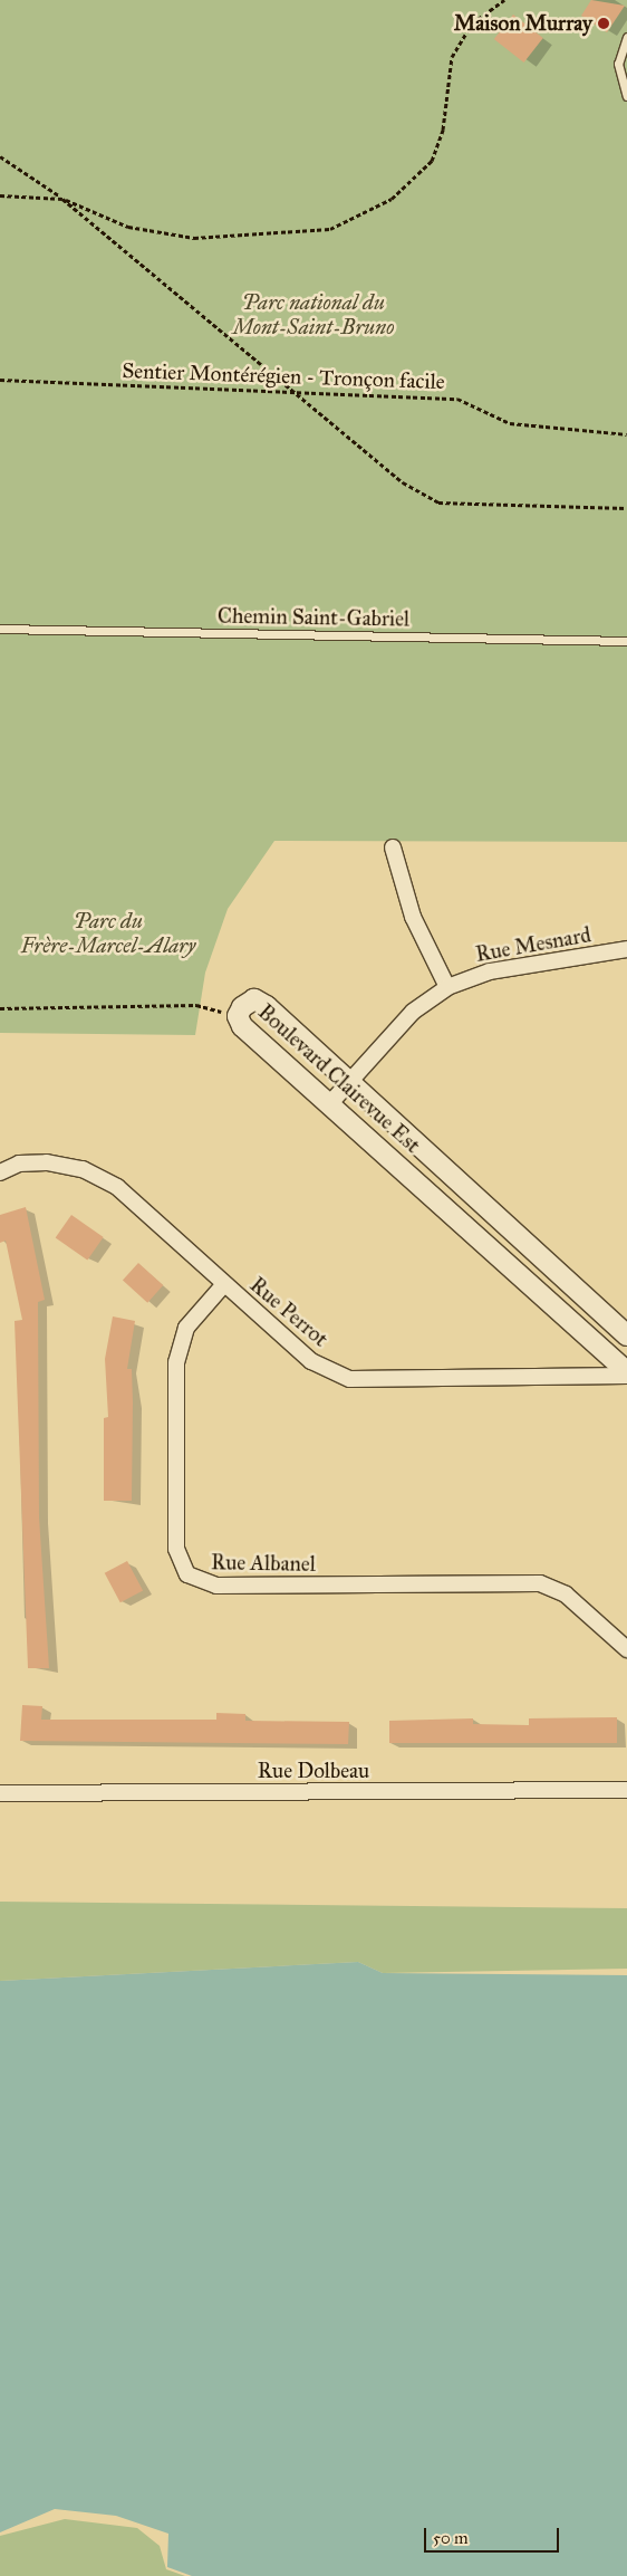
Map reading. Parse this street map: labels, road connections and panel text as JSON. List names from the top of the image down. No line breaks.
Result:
{"streets":{"street":["Rue Mesnard","Boulevard Clairevue Est","Rue Perrot","Rue Albanel","Rue Dolbeau"],"lane":["Chemin Saint-Gabriel"],"path":["Sentier Montérégien - Tronçon facile"]},"crossings":[["Rue Mesnard","Boulevard Clairevue Est"],["Boulevard Clairevue Est","Rue Perrot"],["Rue Perrot","Rue Albanel"]],"parks":["Parc national du Mont-Saint-Bruno","Parc du Frère-Marcel-Alary"],"places":["Maison Murray"],"scale_bar":"50 m"}
